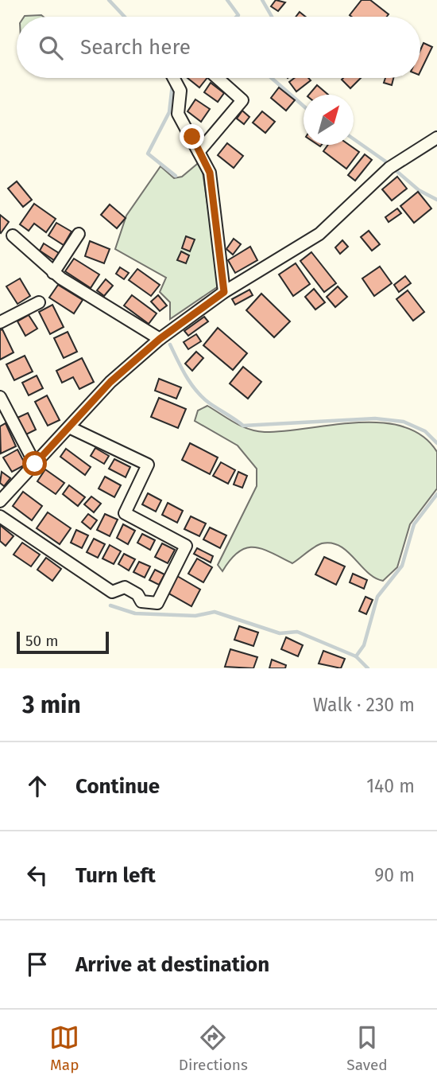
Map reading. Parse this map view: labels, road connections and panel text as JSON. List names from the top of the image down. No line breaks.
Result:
{"scale_bar":"50 m","north":"top right","page":{"search":"Search here","scale":"50 m","heading":["3 min","Walk · 230 m"],"list":[["Continue","140 m"],["Turn left","90 m"],"Arrive at destination"],"nav":["Map","Directions","Saved"]}}
